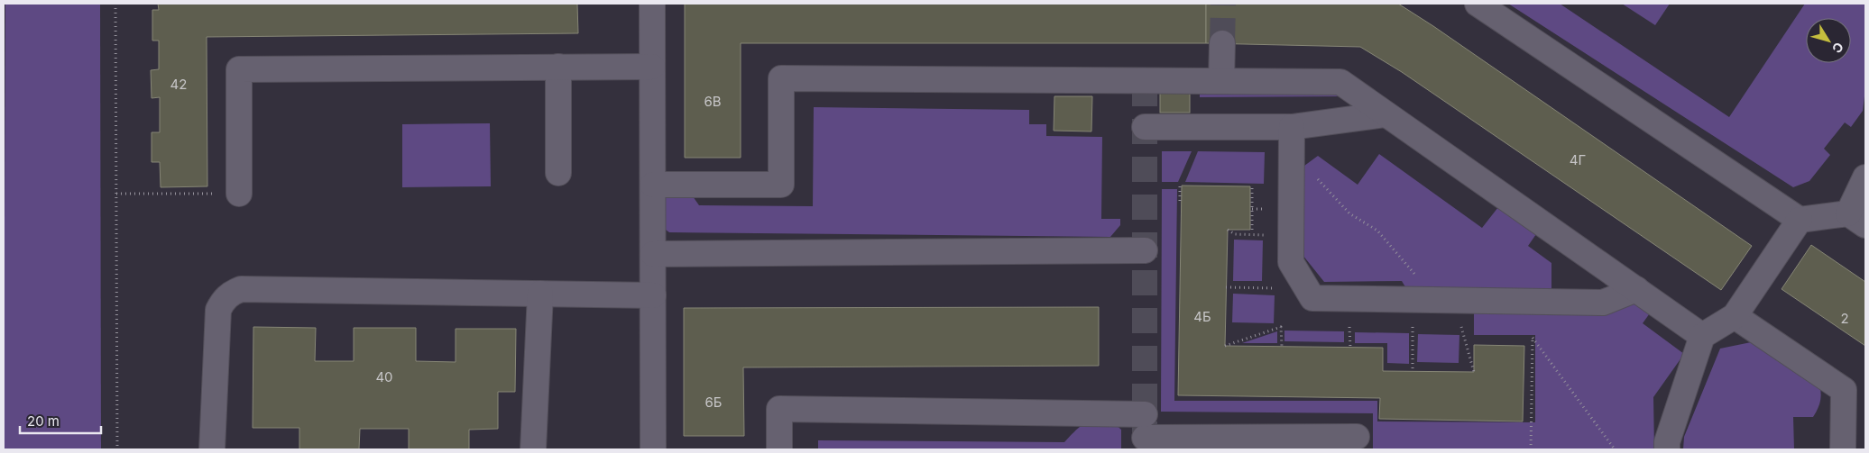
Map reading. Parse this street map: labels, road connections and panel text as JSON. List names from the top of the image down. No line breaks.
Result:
{"house_numbers":["42","6В","4Г","4Б","2","40","6Б"],"scale_bar":"20 m","north":"bottom right"}
